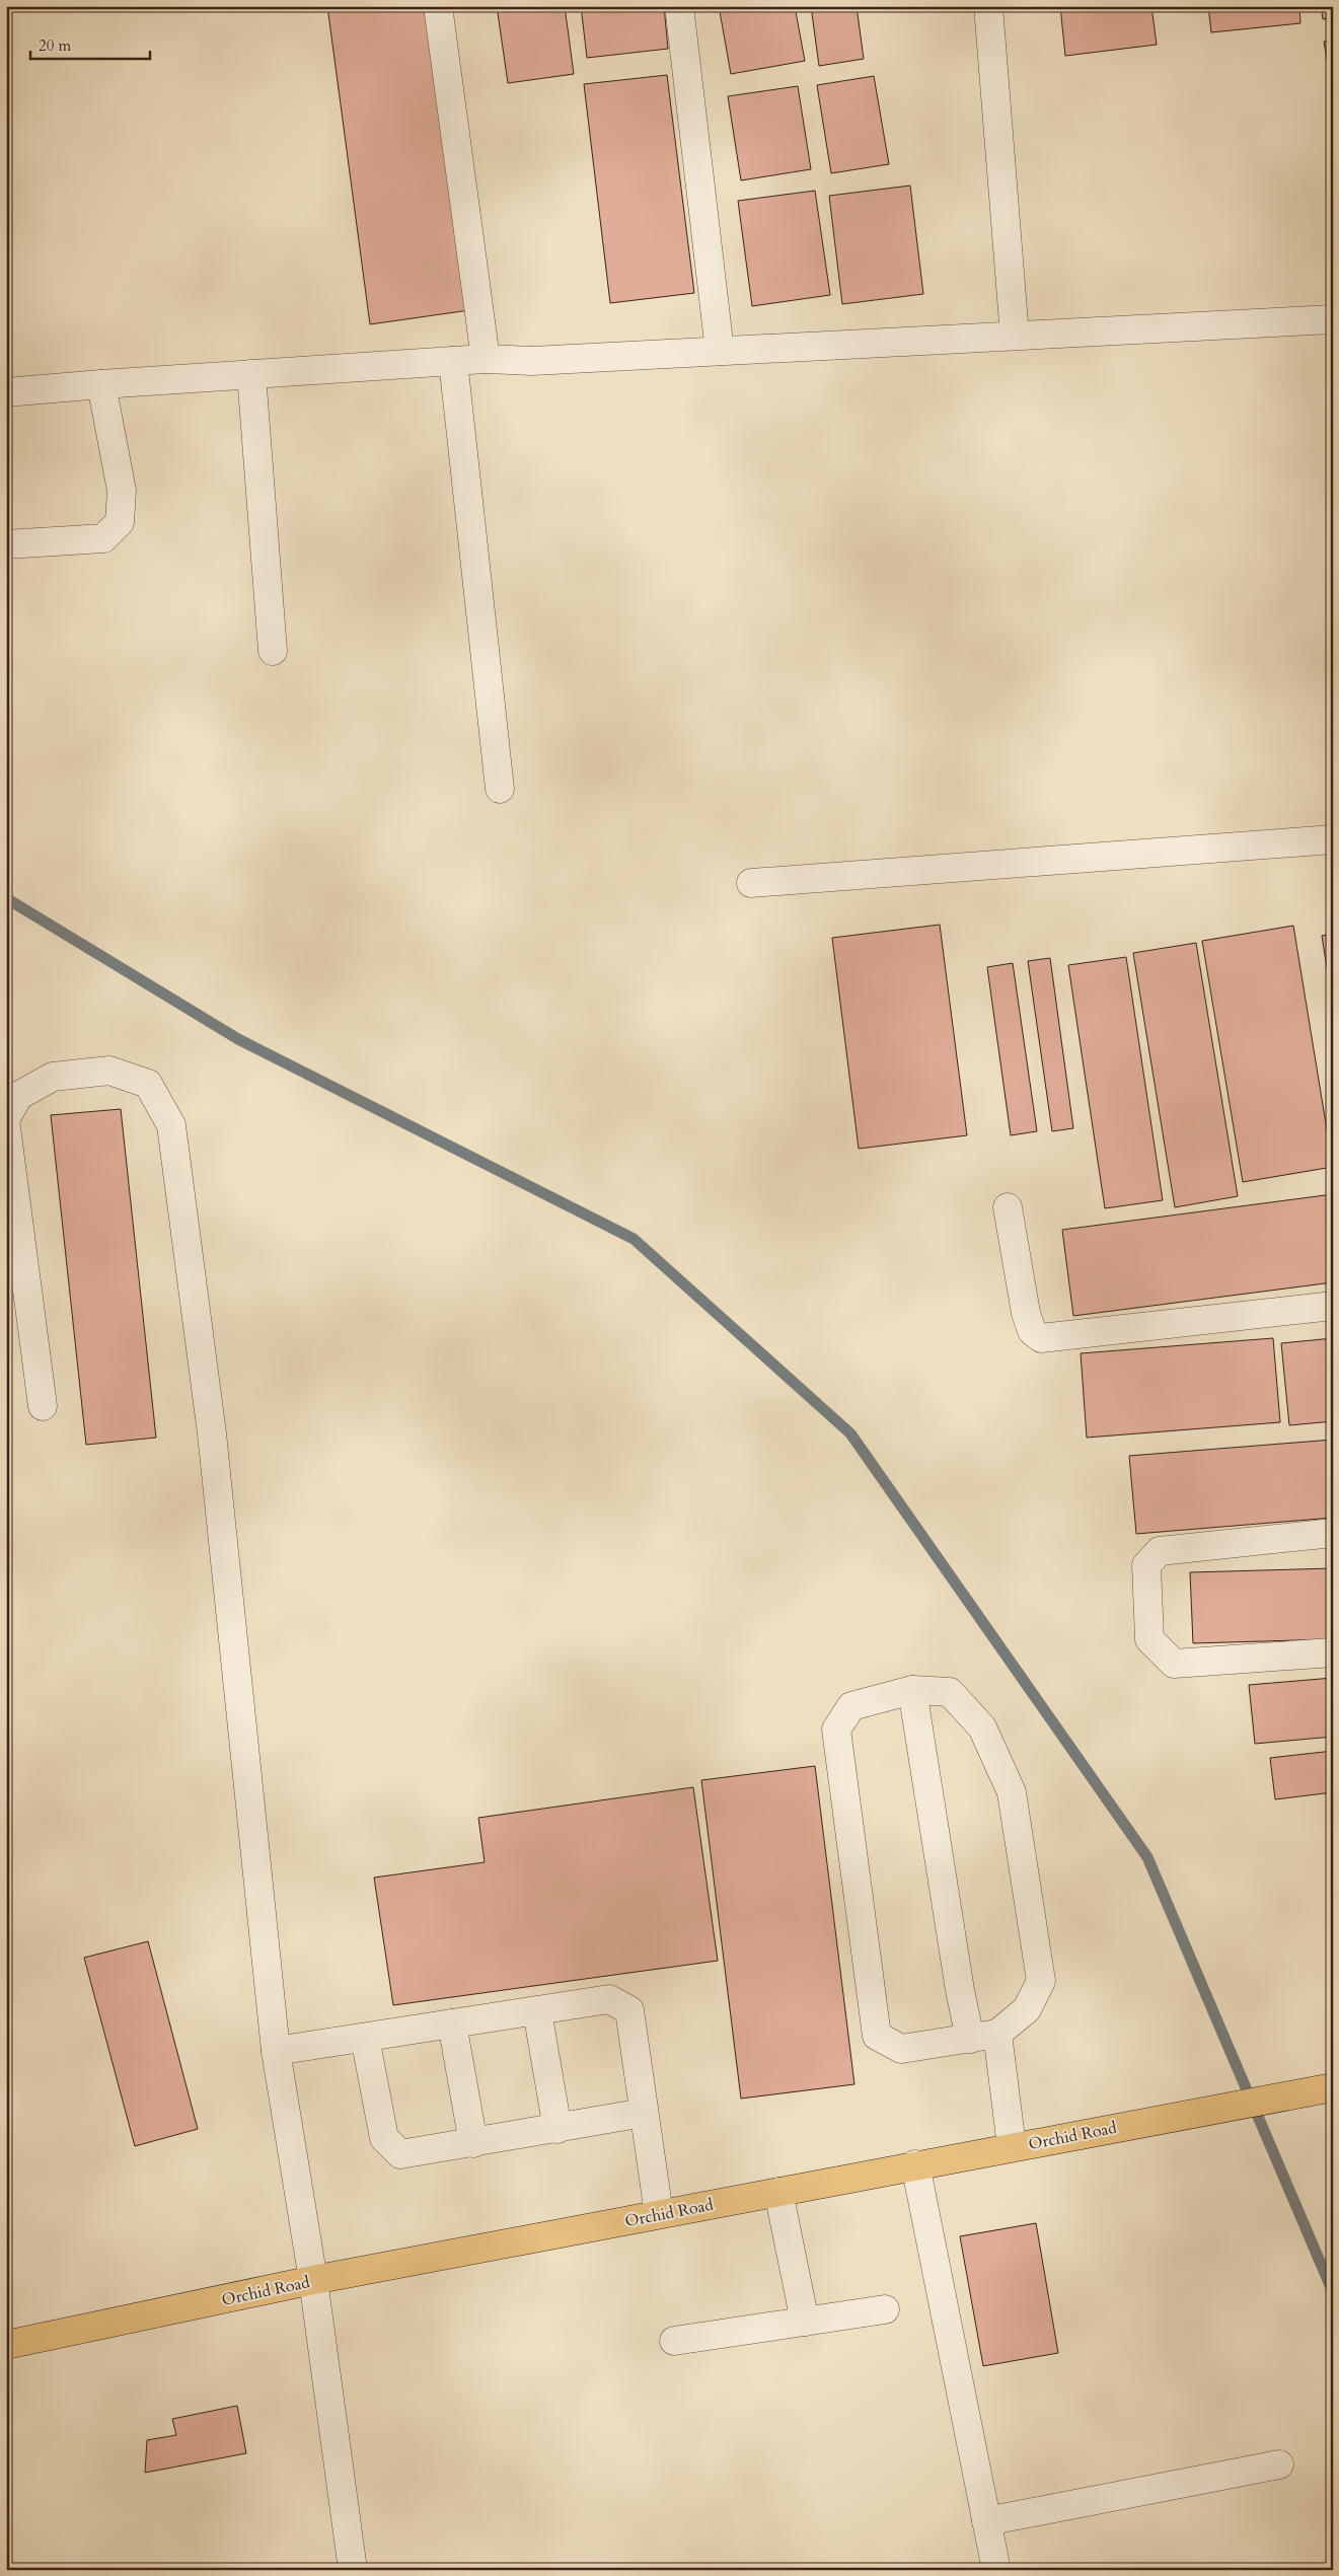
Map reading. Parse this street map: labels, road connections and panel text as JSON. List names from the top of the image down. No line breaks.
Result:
{"streets":{"main road":["Orchid Road"]},"scale_bar":"20 m"}
